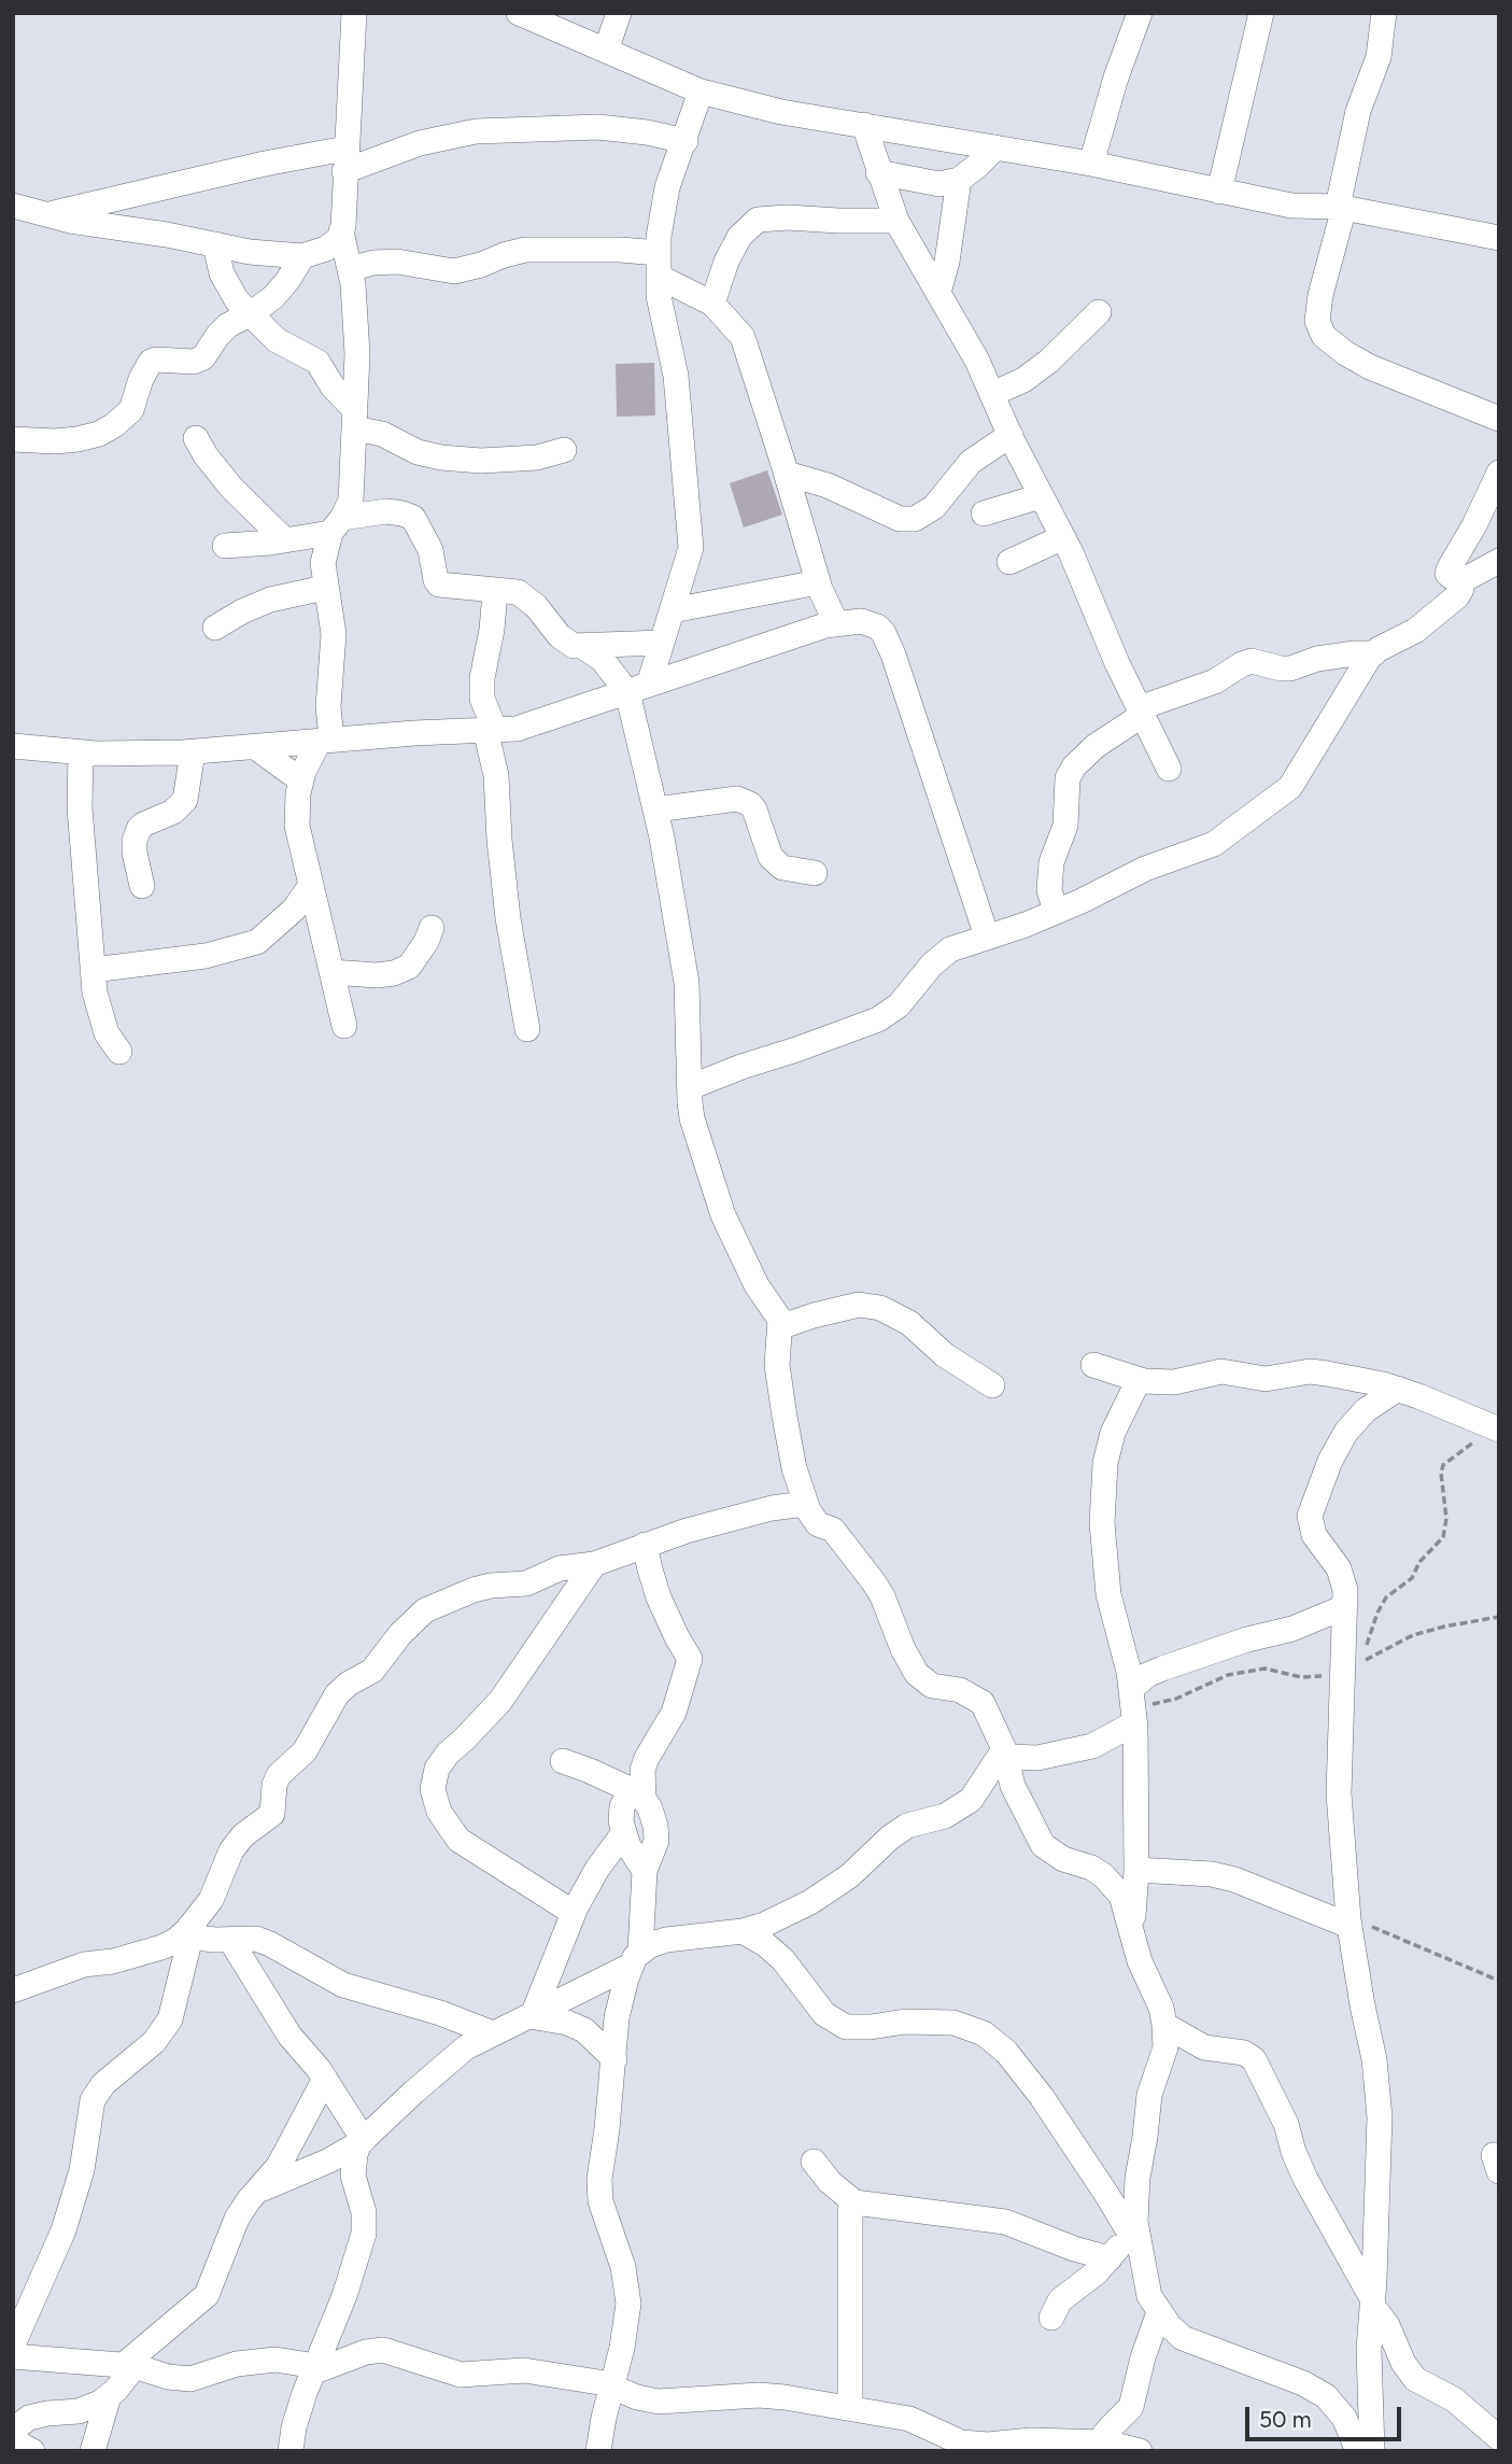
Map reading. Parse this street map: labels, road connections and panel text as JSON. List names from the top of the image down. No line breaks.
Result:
{"scale_bar":"50 m"}
